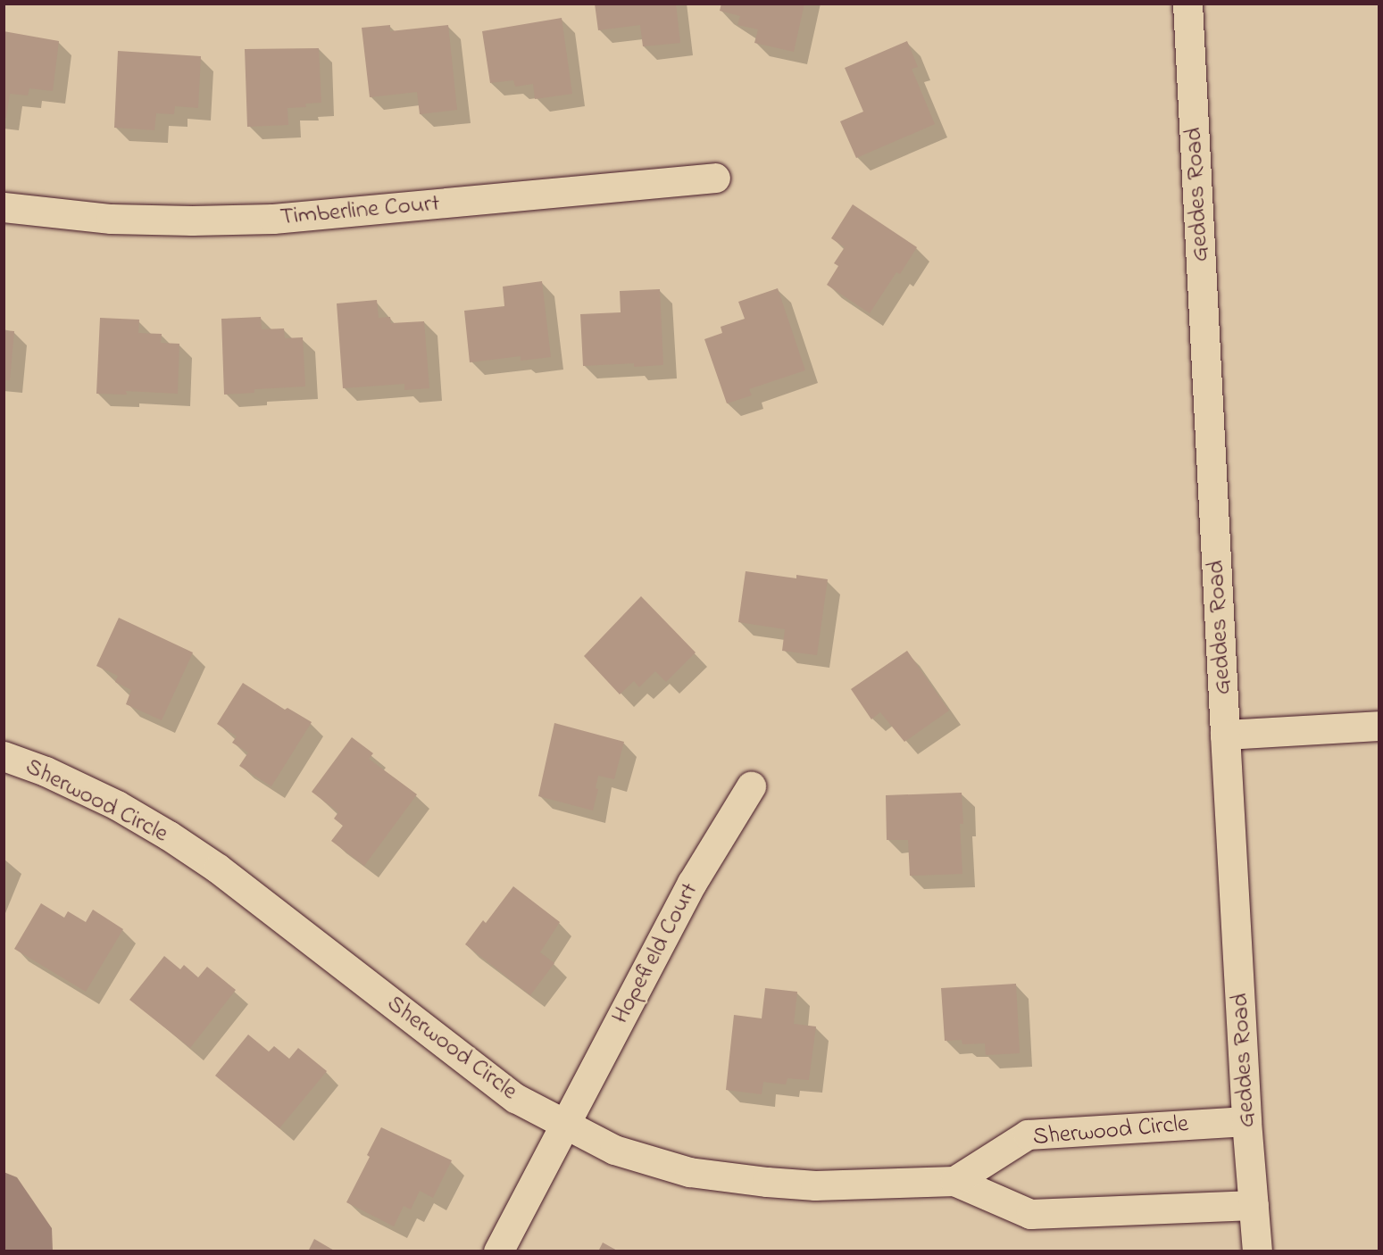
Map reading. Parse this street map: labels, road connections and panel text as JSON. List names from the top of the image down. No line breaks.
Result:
{"streets":{"street":["Geddes Road","Timberline Court","Sherwood Circle","Hopefield Court"]},"crossings":[["Geddes Road","Sherwood Circle"],["Sherwood Circle","Hopefield Court"]]}
